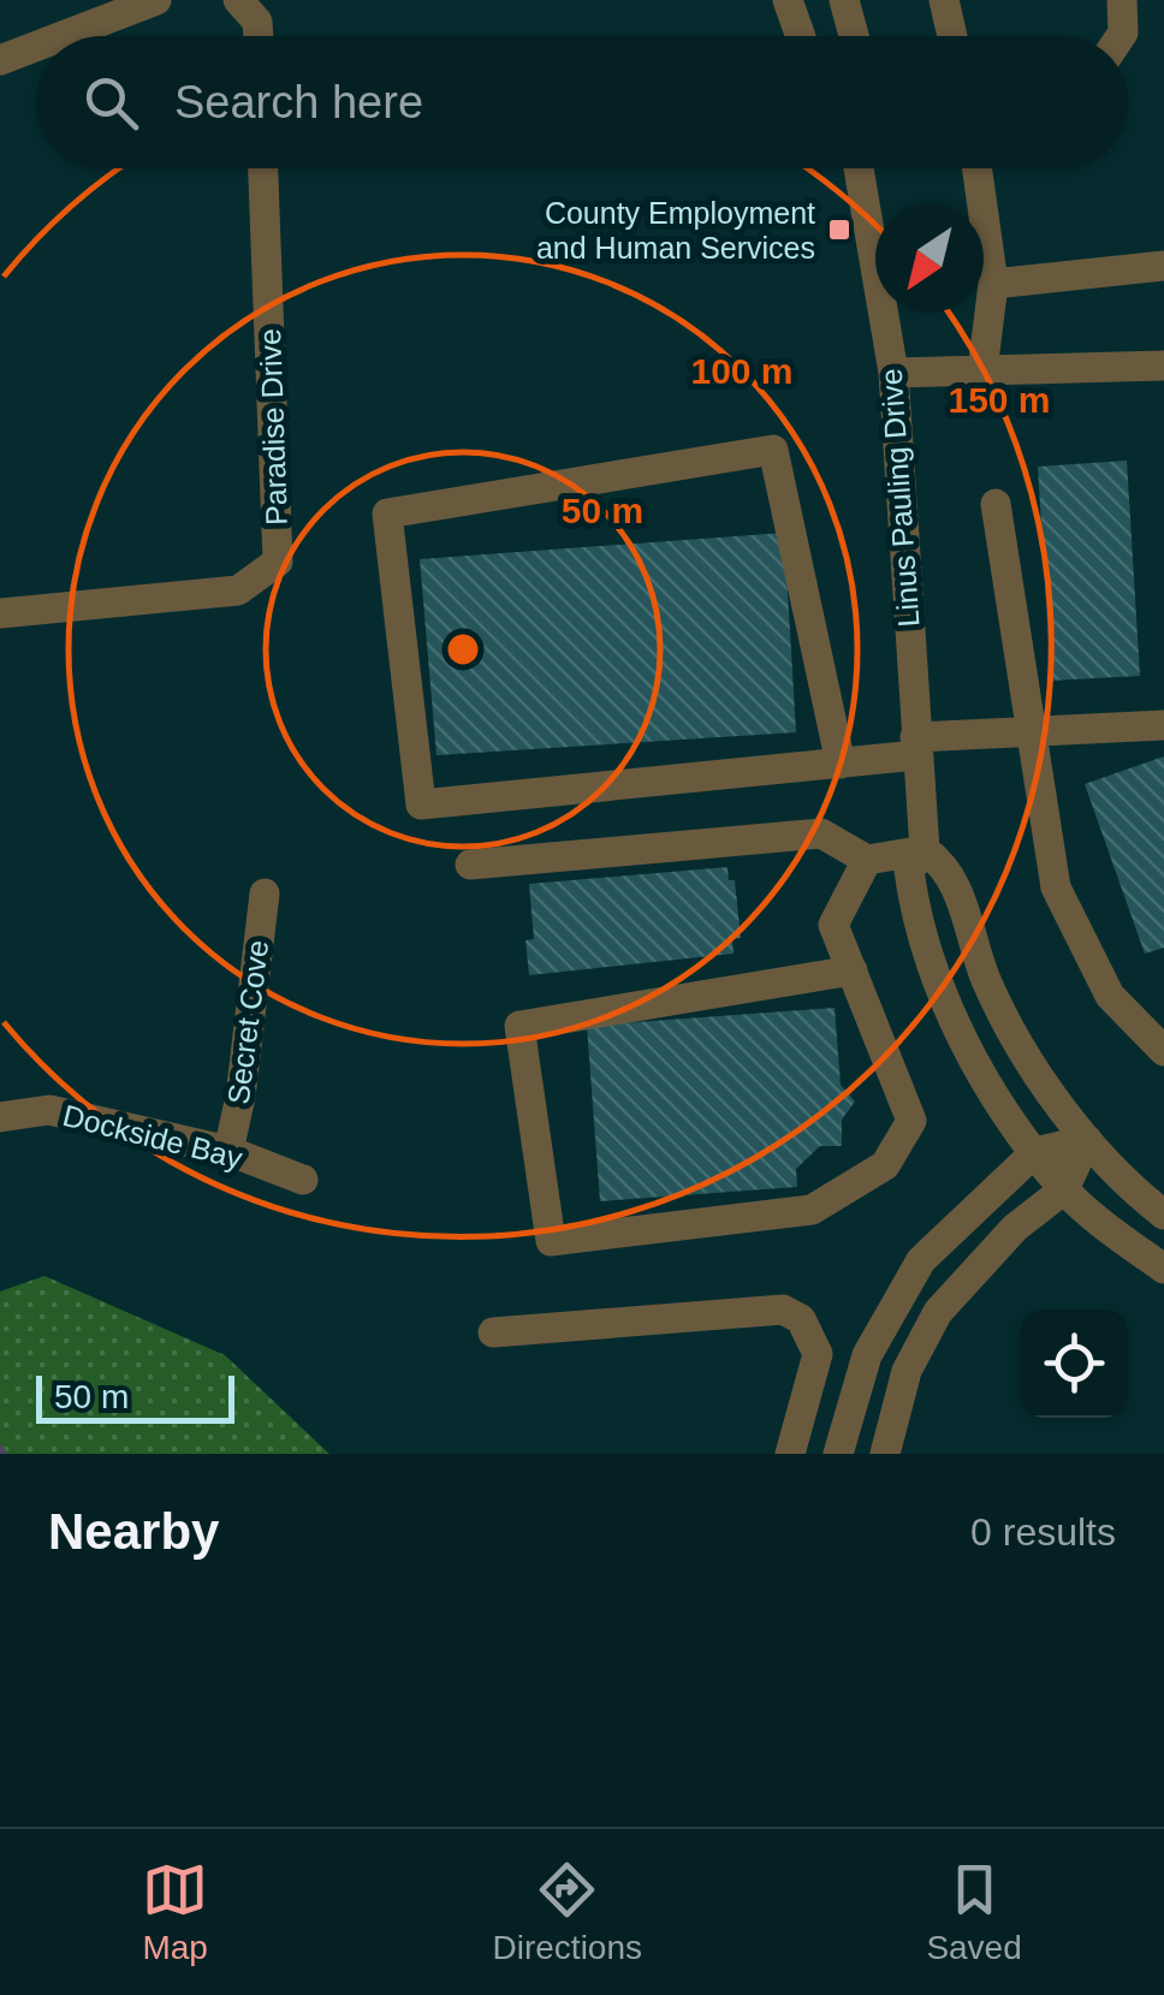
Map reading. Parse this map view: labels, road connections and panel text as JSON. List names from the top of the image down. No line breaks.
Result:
{"streets":{"street":["Paradise Drive","Linus Pauling Drive","Secret Cove","Dockside Bay"]},"crossings":[["Secret Cove","Dockside Bay"]],"places":{"transit":["County Employment and Human Services"]},"scale_bar":"50 m","north":"bottom left","page":{"search":"Search here","scale":"50 m","heading":["Nearby","0 results"],"nav":["Map","Directions","Saved"]},"rings":["100 m","150 m","50 m"]}
